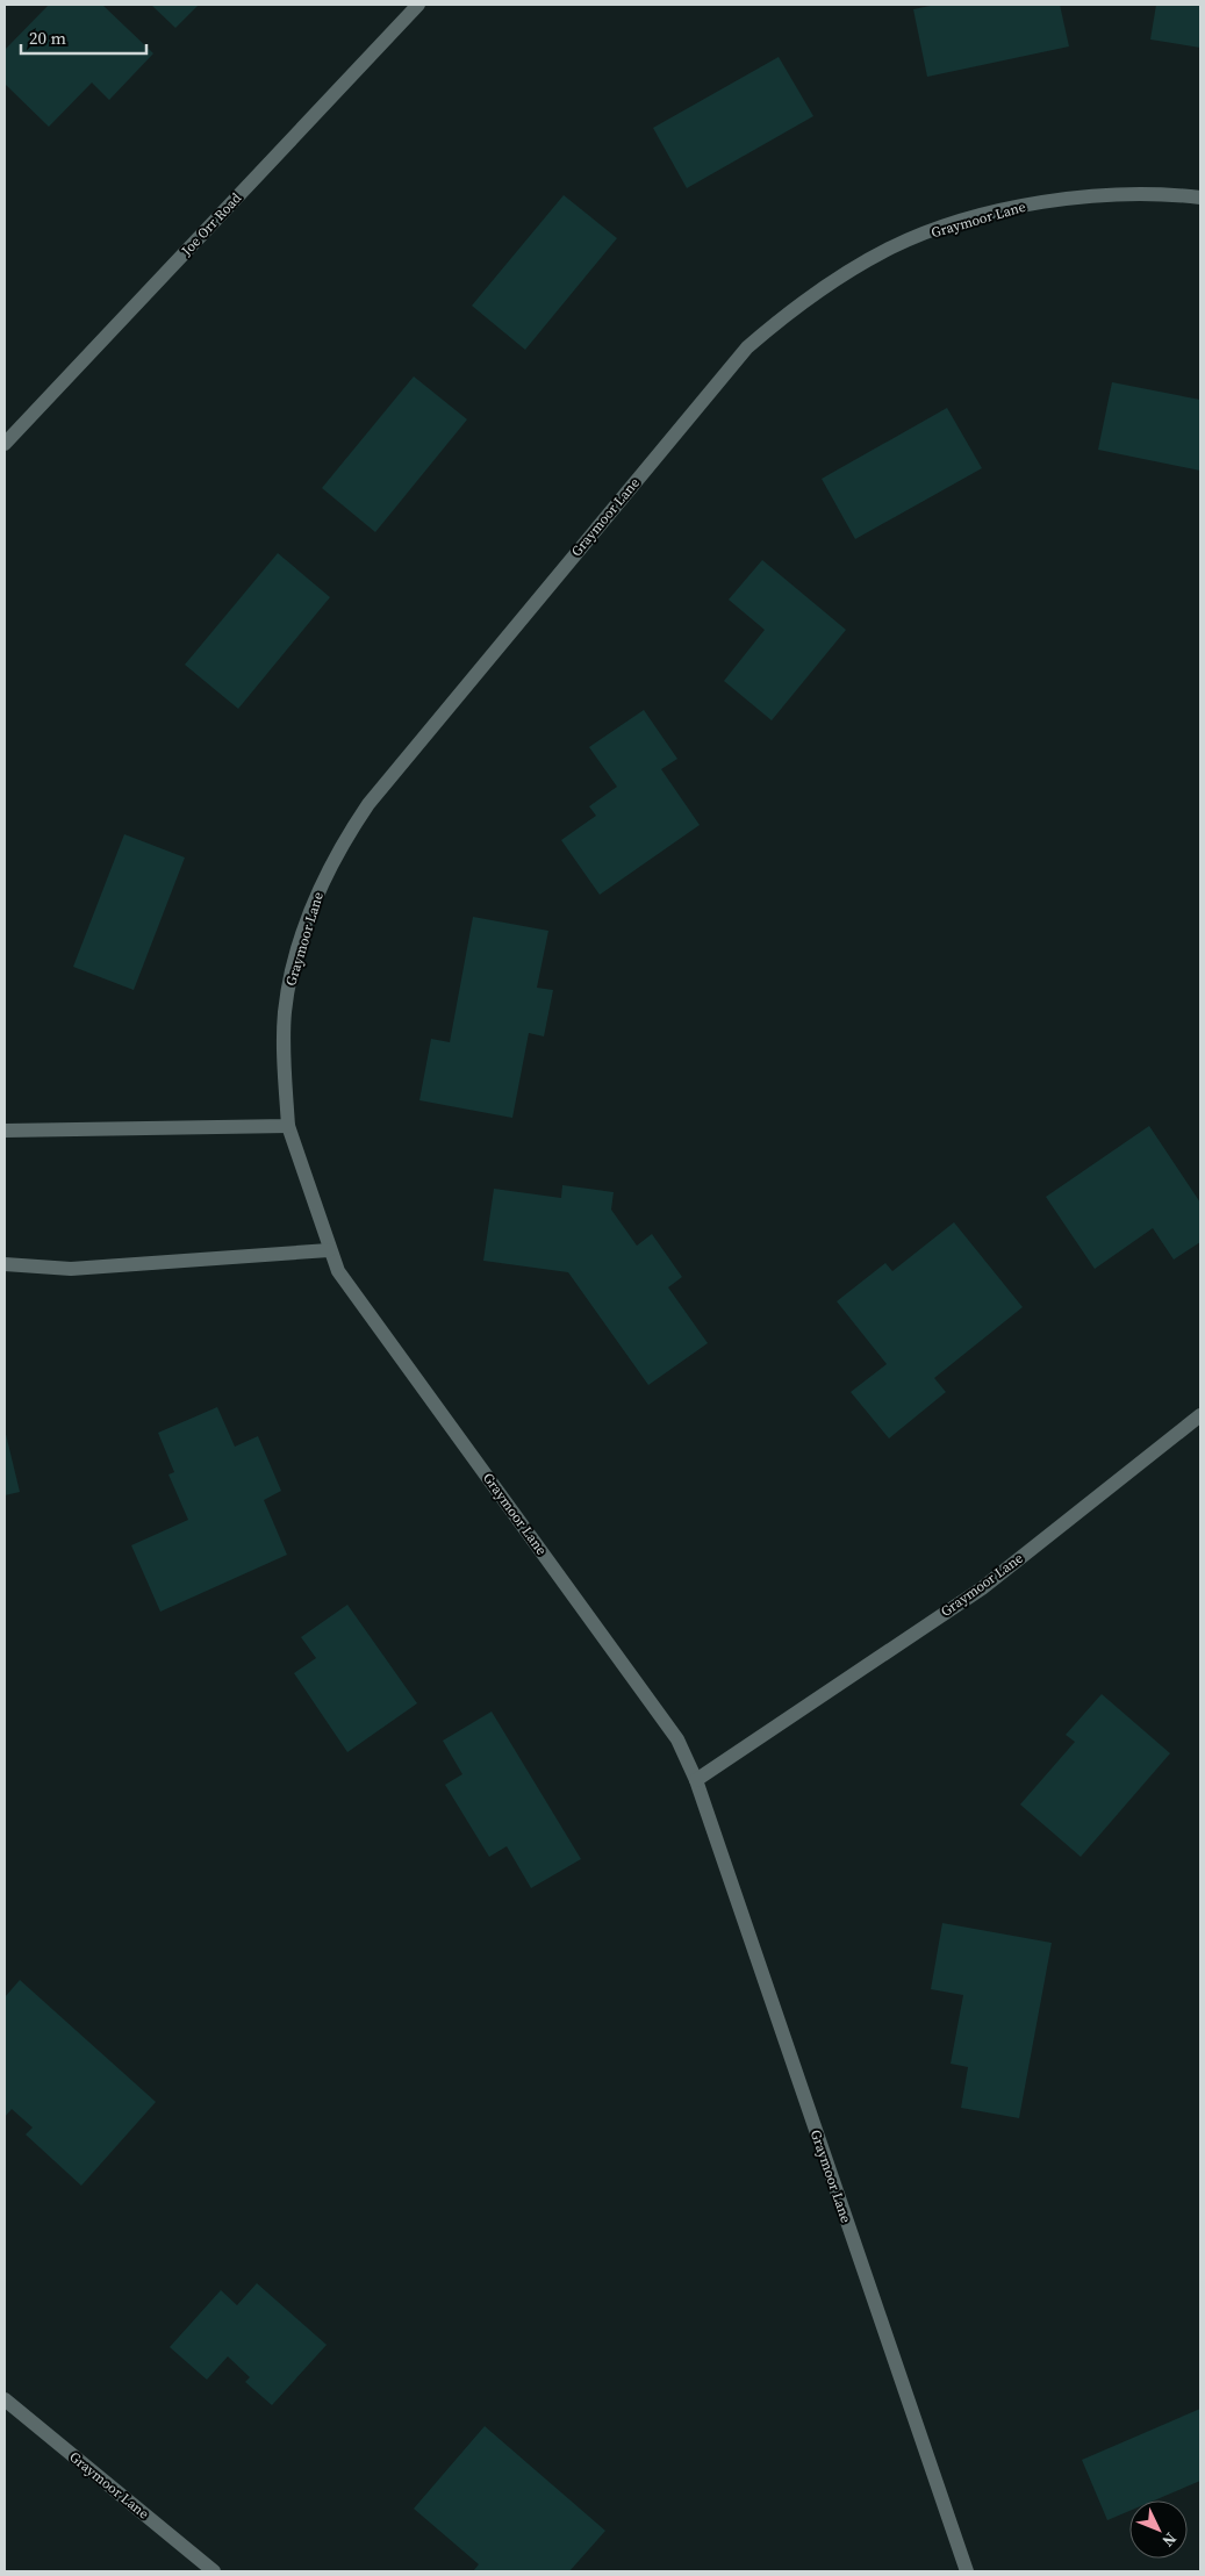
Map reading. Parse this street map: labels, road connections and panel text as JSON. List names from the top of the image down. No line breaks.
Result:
{"streets":{"street":["Graymoor Lane","Joe Orr Road"]},"scale_bar":"20 m","north":"bottom right"}
